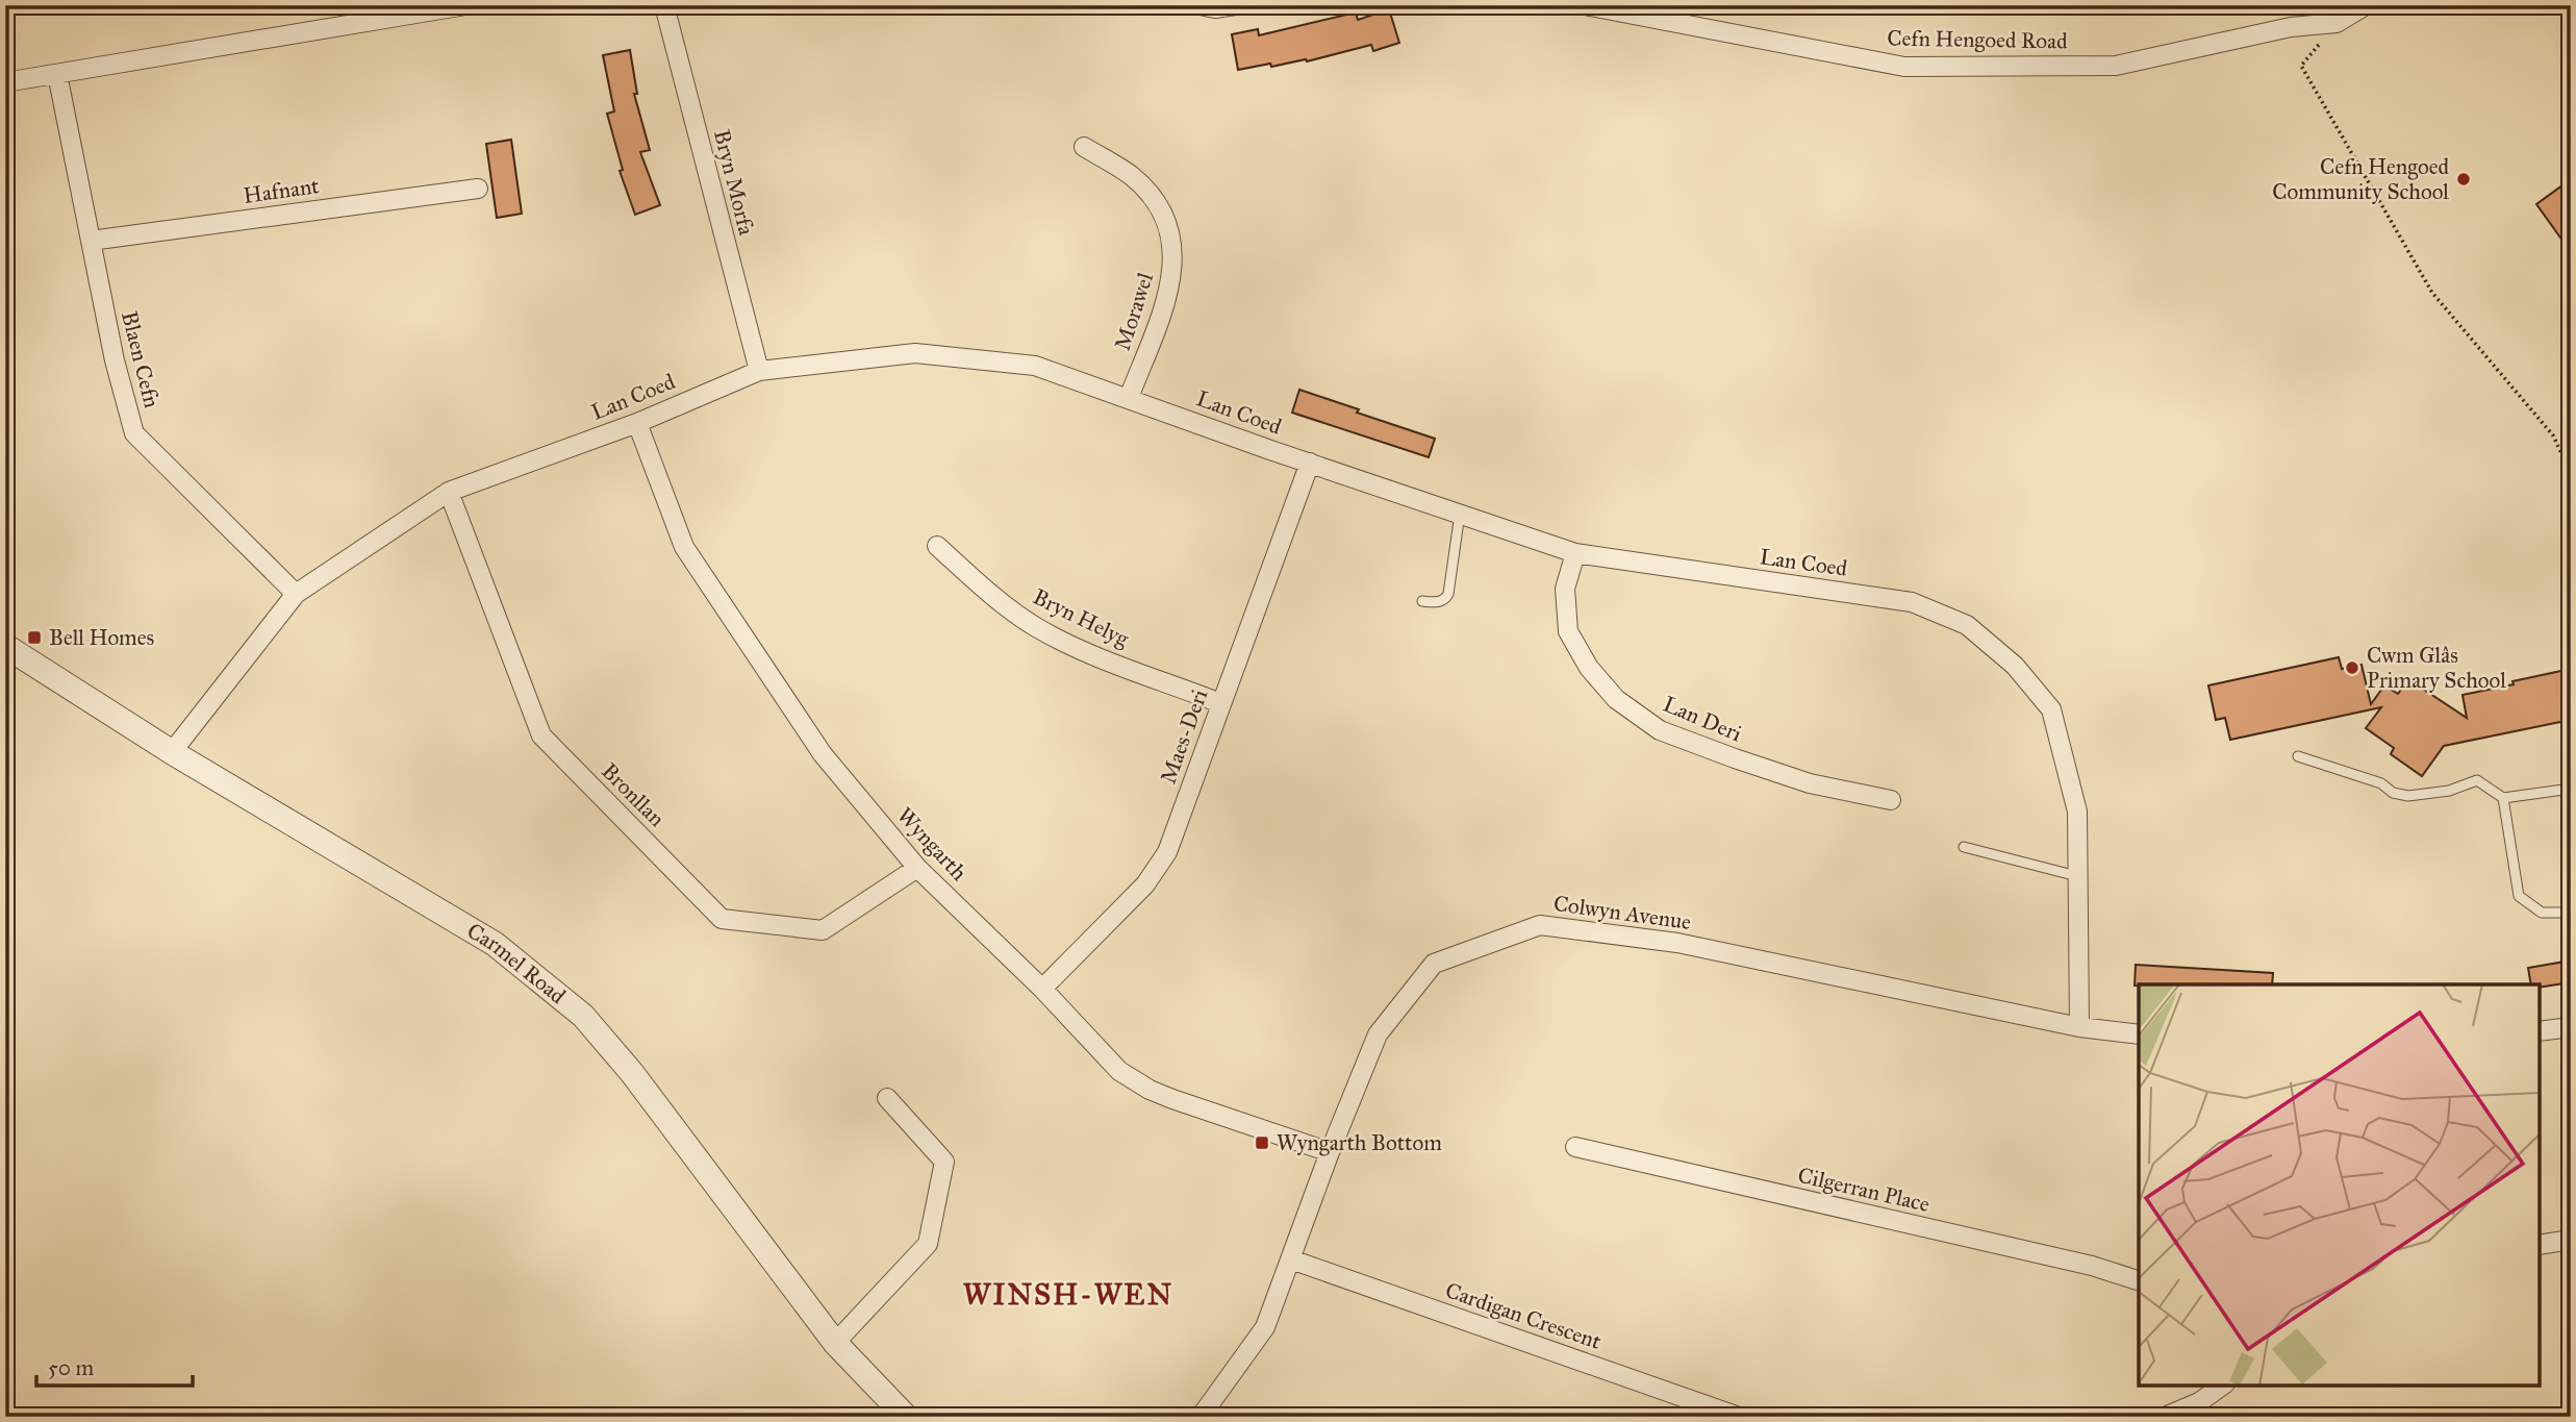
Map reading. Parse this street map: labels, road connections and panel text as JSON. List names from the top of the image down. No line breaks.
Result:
{"streets":{"street":["Cefn Hengoed Road","Bryn Morfa","Hafnant","Morawel","Blaen Cefn","Lan Coed","Bryn Helyg","Lan Deri","Maes-Deri","Bronllan","Wyngarth","Colwyn Avenue","Carmel Road","Cilgerran Place","Cardigan Crescent"]},"crossings":[["Bryn Morfa","Lan Coed"],["Hafnant","Blaen Cefn"],["Morawel","Lan Coed"],["Blaen Cefn","Lan Coed"],["Lan Coed","Lan Deri"],["Lan Coed","Maes-Deri"],["Lan Coed","Bronllan"],["Lan Coed","Wyngarth"],["Lan Coed","Colwyn Avenue"],["Lan Coed","Carmel Road"],["Bryn Helyg","Maes-Deri"],["Maes-Deri","Wyngarth"],["Bronllan","Wyngarth"],["Wyngarth","Colwyn Avenue"],["Colwyn Avenue","Cardigan Crescent"]],"districts":["WINSH-WEN"],"places":{"other":["Cefn Hengoed Community School","Cwm Glâs Primary School"],"transit":["Bell Homes","Wyngarth Bottom"]},"scale_bar":"50 m"}
